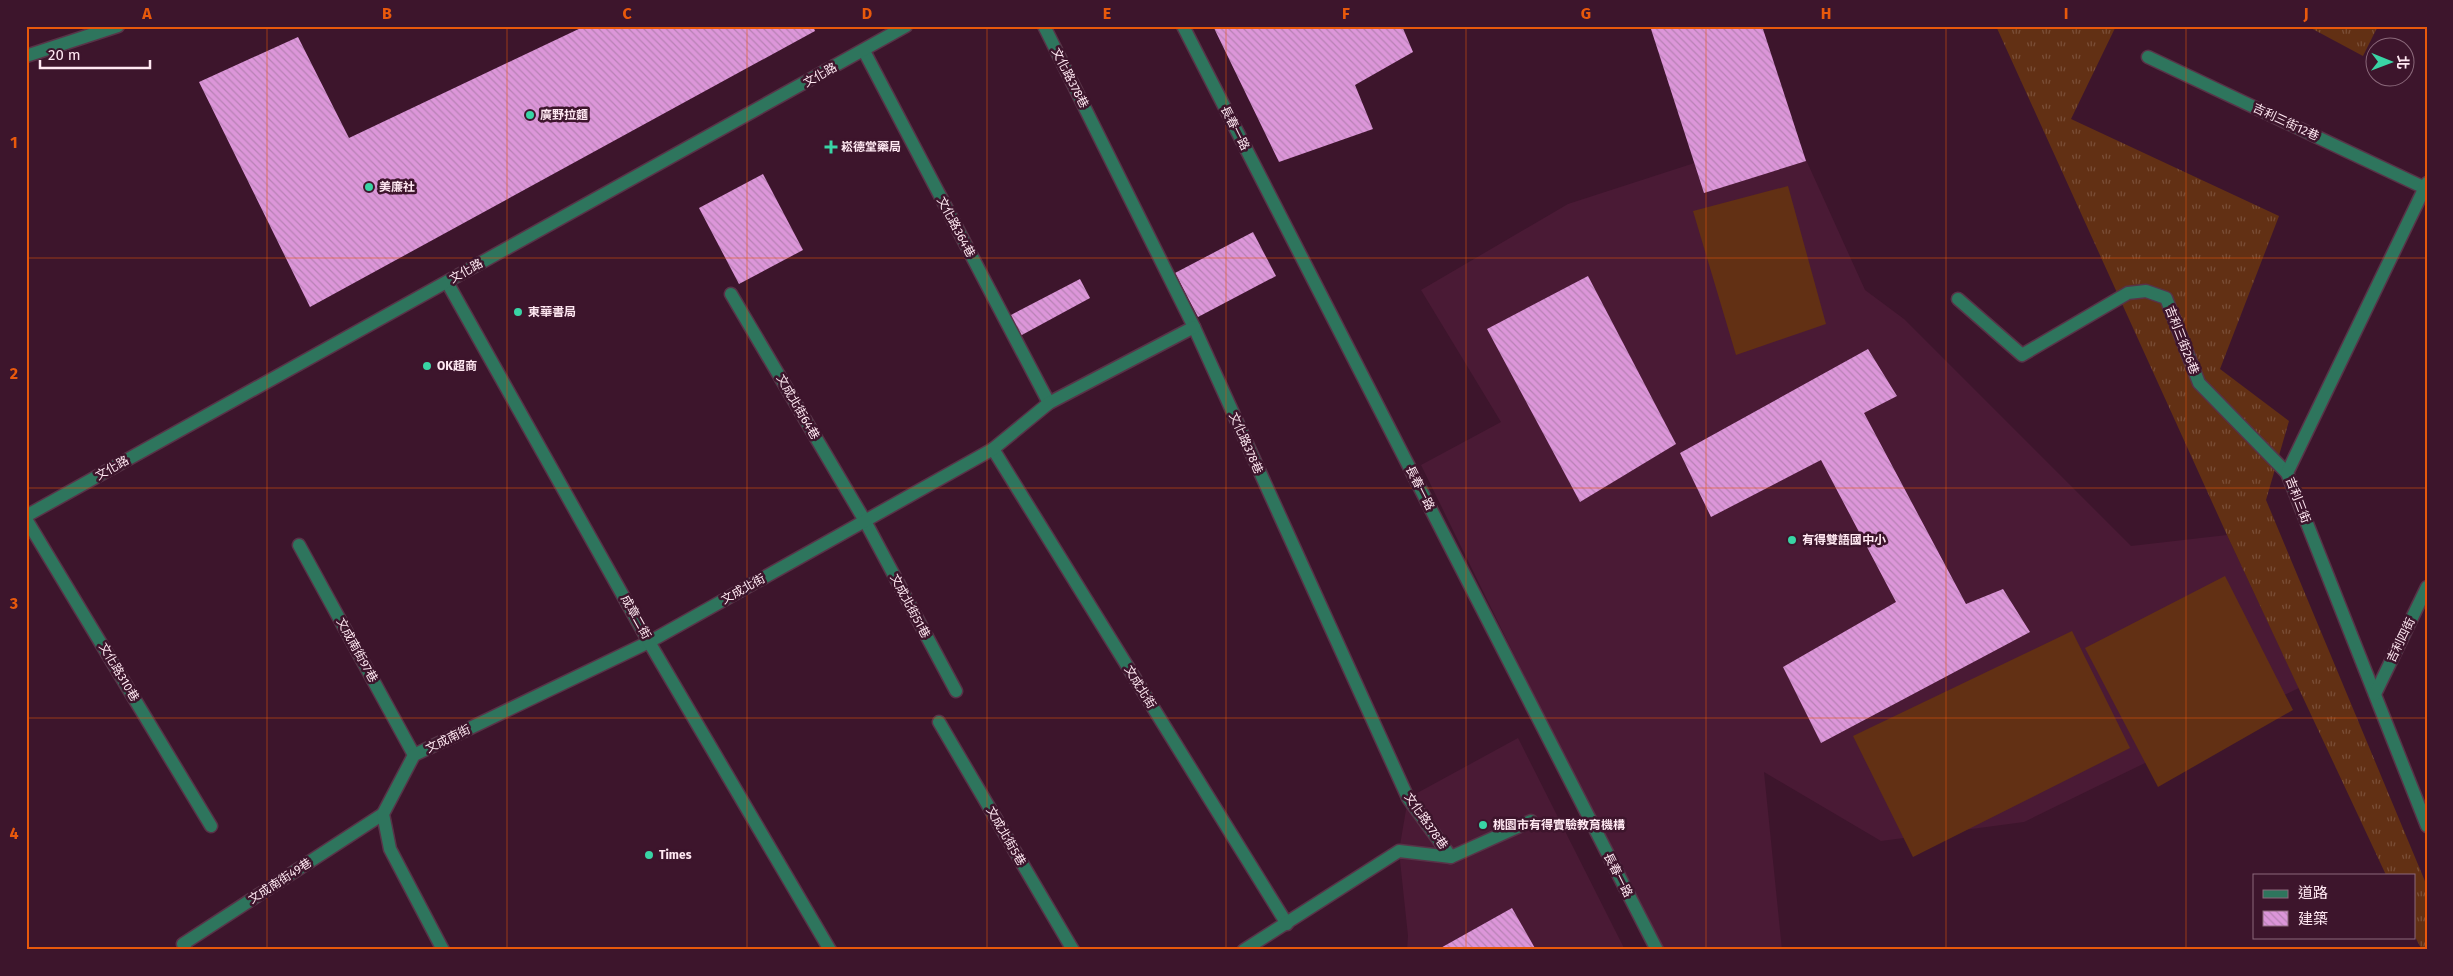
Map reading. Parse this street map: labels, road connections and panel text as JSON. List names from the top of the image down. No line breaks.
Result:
{"streets":{"street":["文化路","文化路378巷","吉利三街12巷","長春一路","文化路364巷","吉利三街26巷","文成北街64巷","吉利三街","文成北街","文成北街51巷","成章二街","吉利四街","文成南街97巷","文化路310巷","文成南街","文成北街5巷","文成南街49巷"]},"crossings":[["文化路","文化路364巷"],["文化路","成章二街"],["文化路","文化路310巷"],["文化路378巷","文成北街"],["吉利三街12巷","吉利三街"],["文化路364巷","文成北街"],["吉利三街26巷","吉利三街"],["文成北街64巷","文成北街"],["文成北街64巷","文成北街51巷"],["吉利三街","吉利四街"],["文成北街","文成北街51巷"],["文成北街","成章二街"],["文成北街","文成南街"],["成章二街","文成南街"],["文成南街97巷","文成南街"],["文成南街","文成南街49巷"]],"places":{"other":["廣野拉麵","美廉社","東華書局","OK超商","有得雙語國中小","桃園市有得實驗教育機構","Times"],"health":["崧德堂藥局"]},"legend":["道路","建築"],"scale_bar":"20 m","north":"right","grid":{"columns":["A","B","C","D","E","F","G","H","I","J"],"rows":["1","2","3","4"]}}
